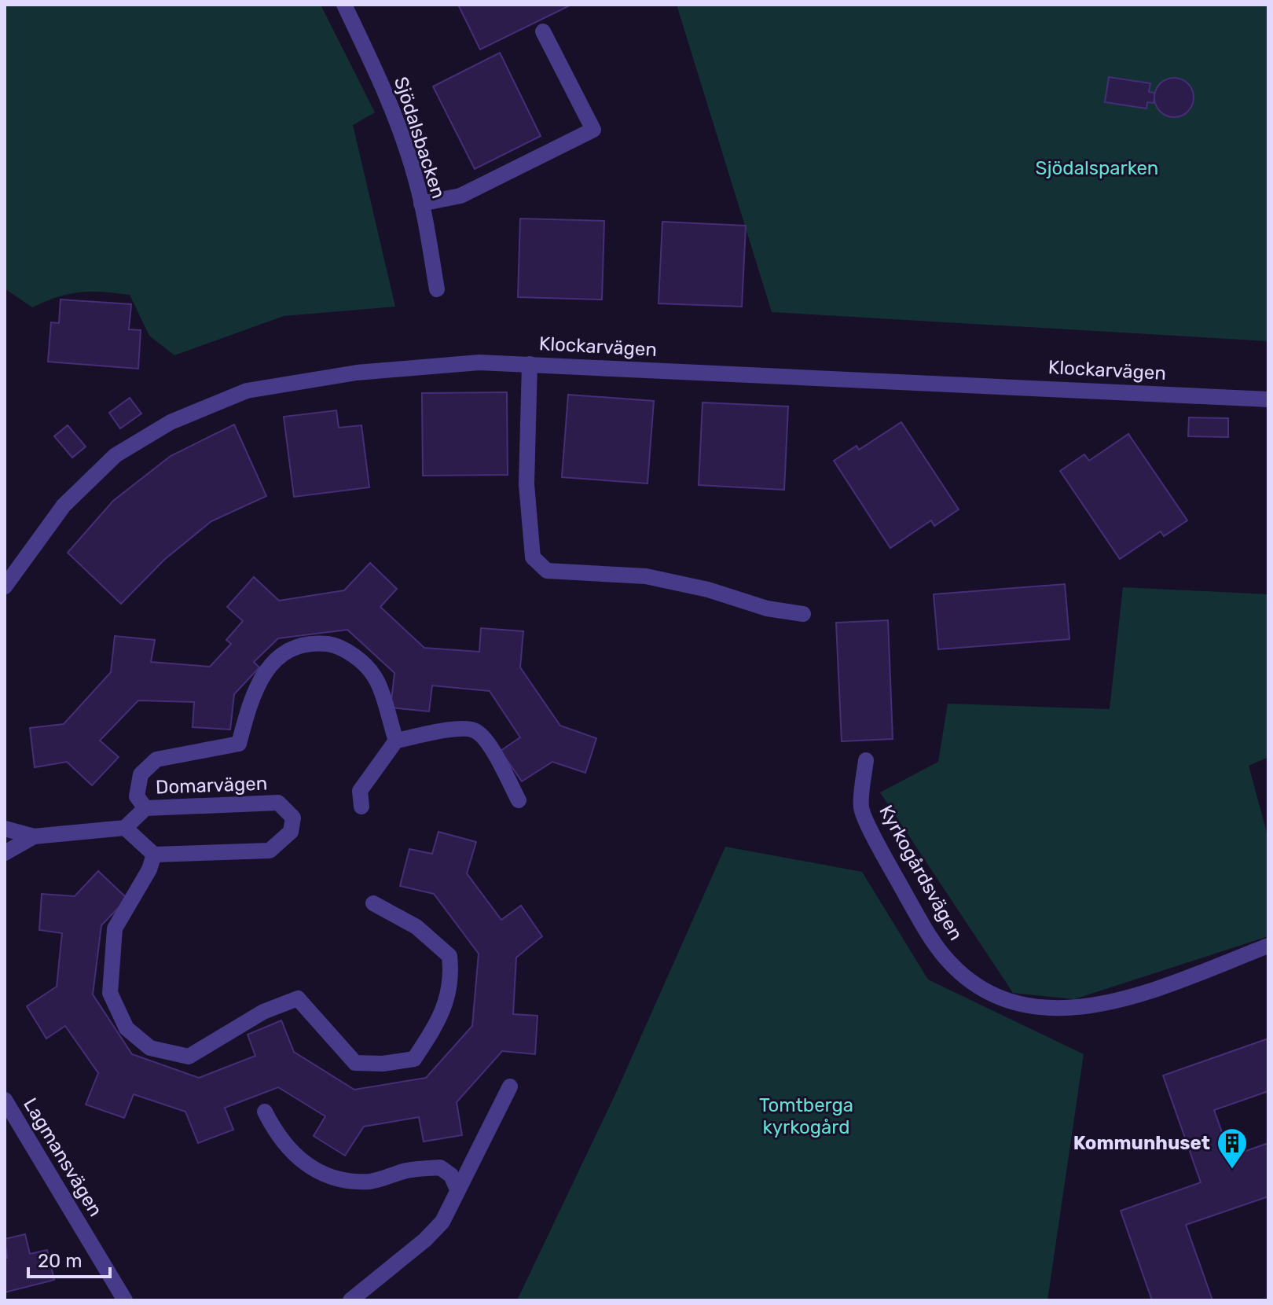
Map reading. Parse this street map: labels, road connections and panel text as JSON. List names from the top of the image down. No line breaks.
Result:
{"streets":{"street":["Sjödalsbacken","Klockarvägen","Domarvägen","Kyrkogårdsvägen","Lagmansvägen"]},"parks":["Sjödalsparken","Tomtberga kyrkogård"],"places":{"building":["Kommunhuset"]},"scale_bar":"20 m"}
